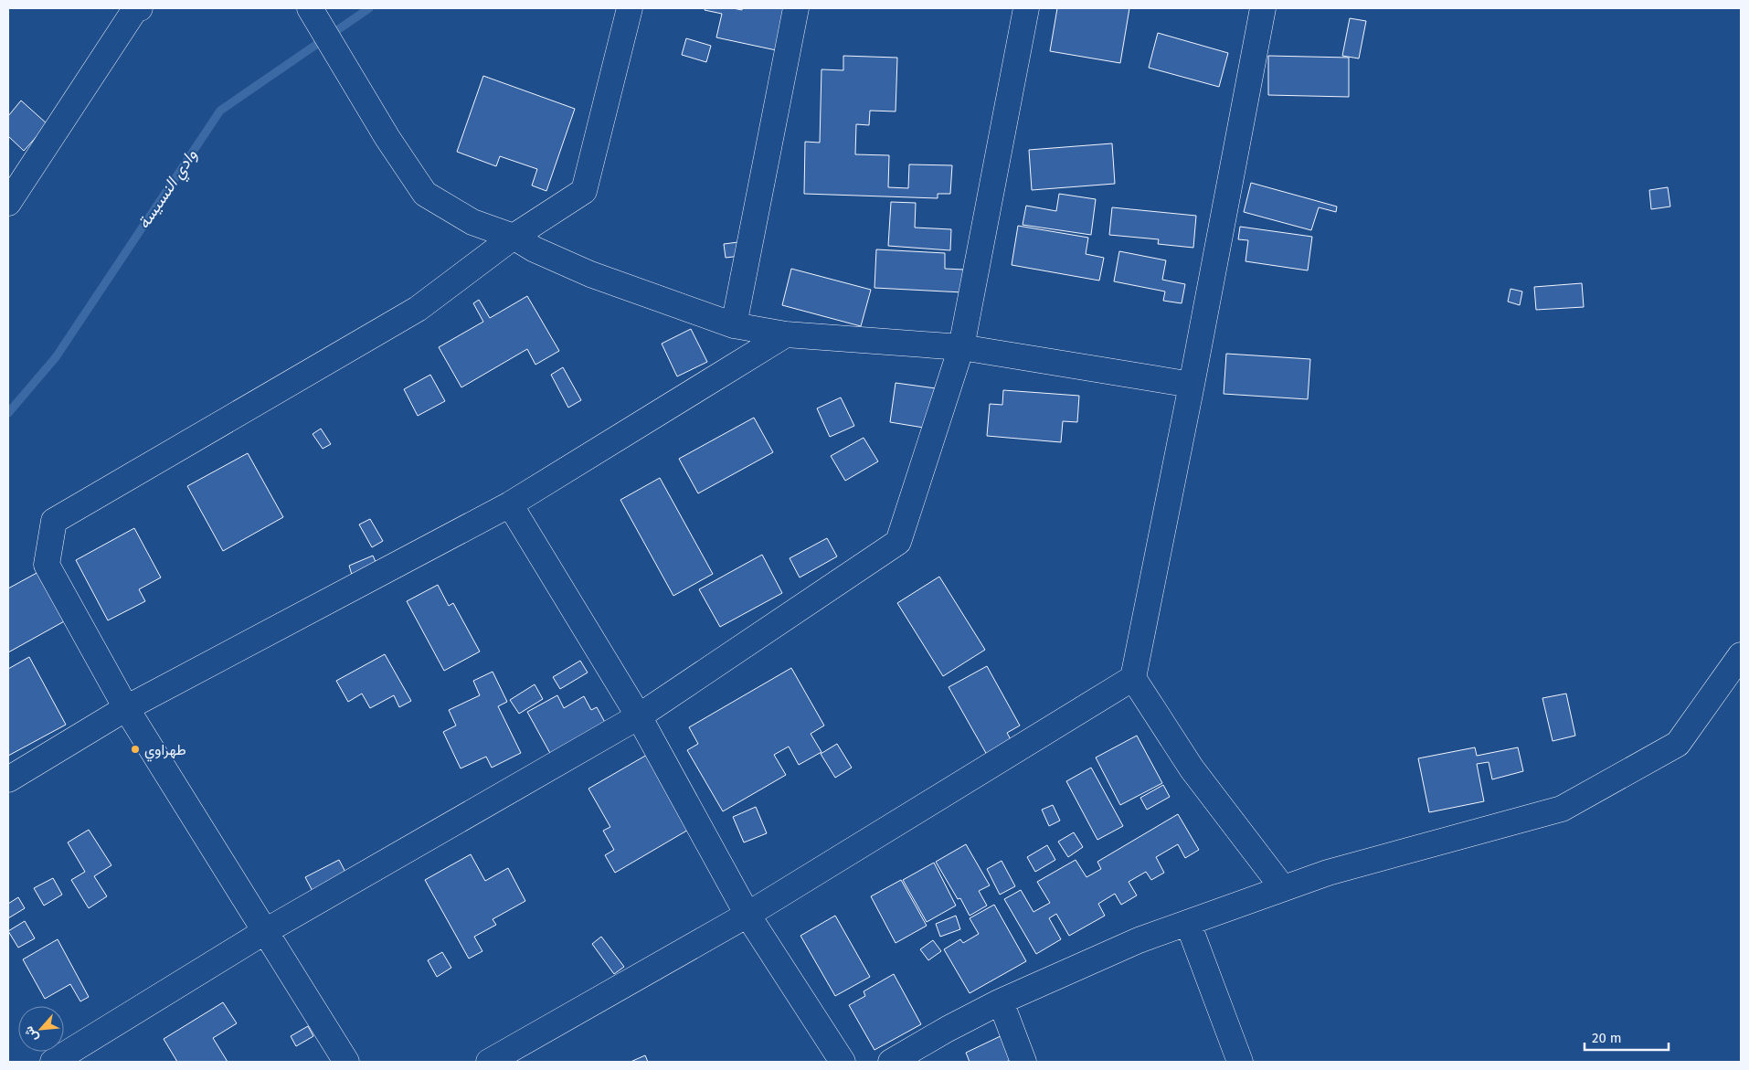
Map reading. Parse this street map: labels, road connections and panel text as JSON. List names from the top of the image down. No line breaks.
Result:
{"water":["وادي النسيسة"],"places":["طهراوي"],"scale_bar":"20 m","north":"bottom left"}
